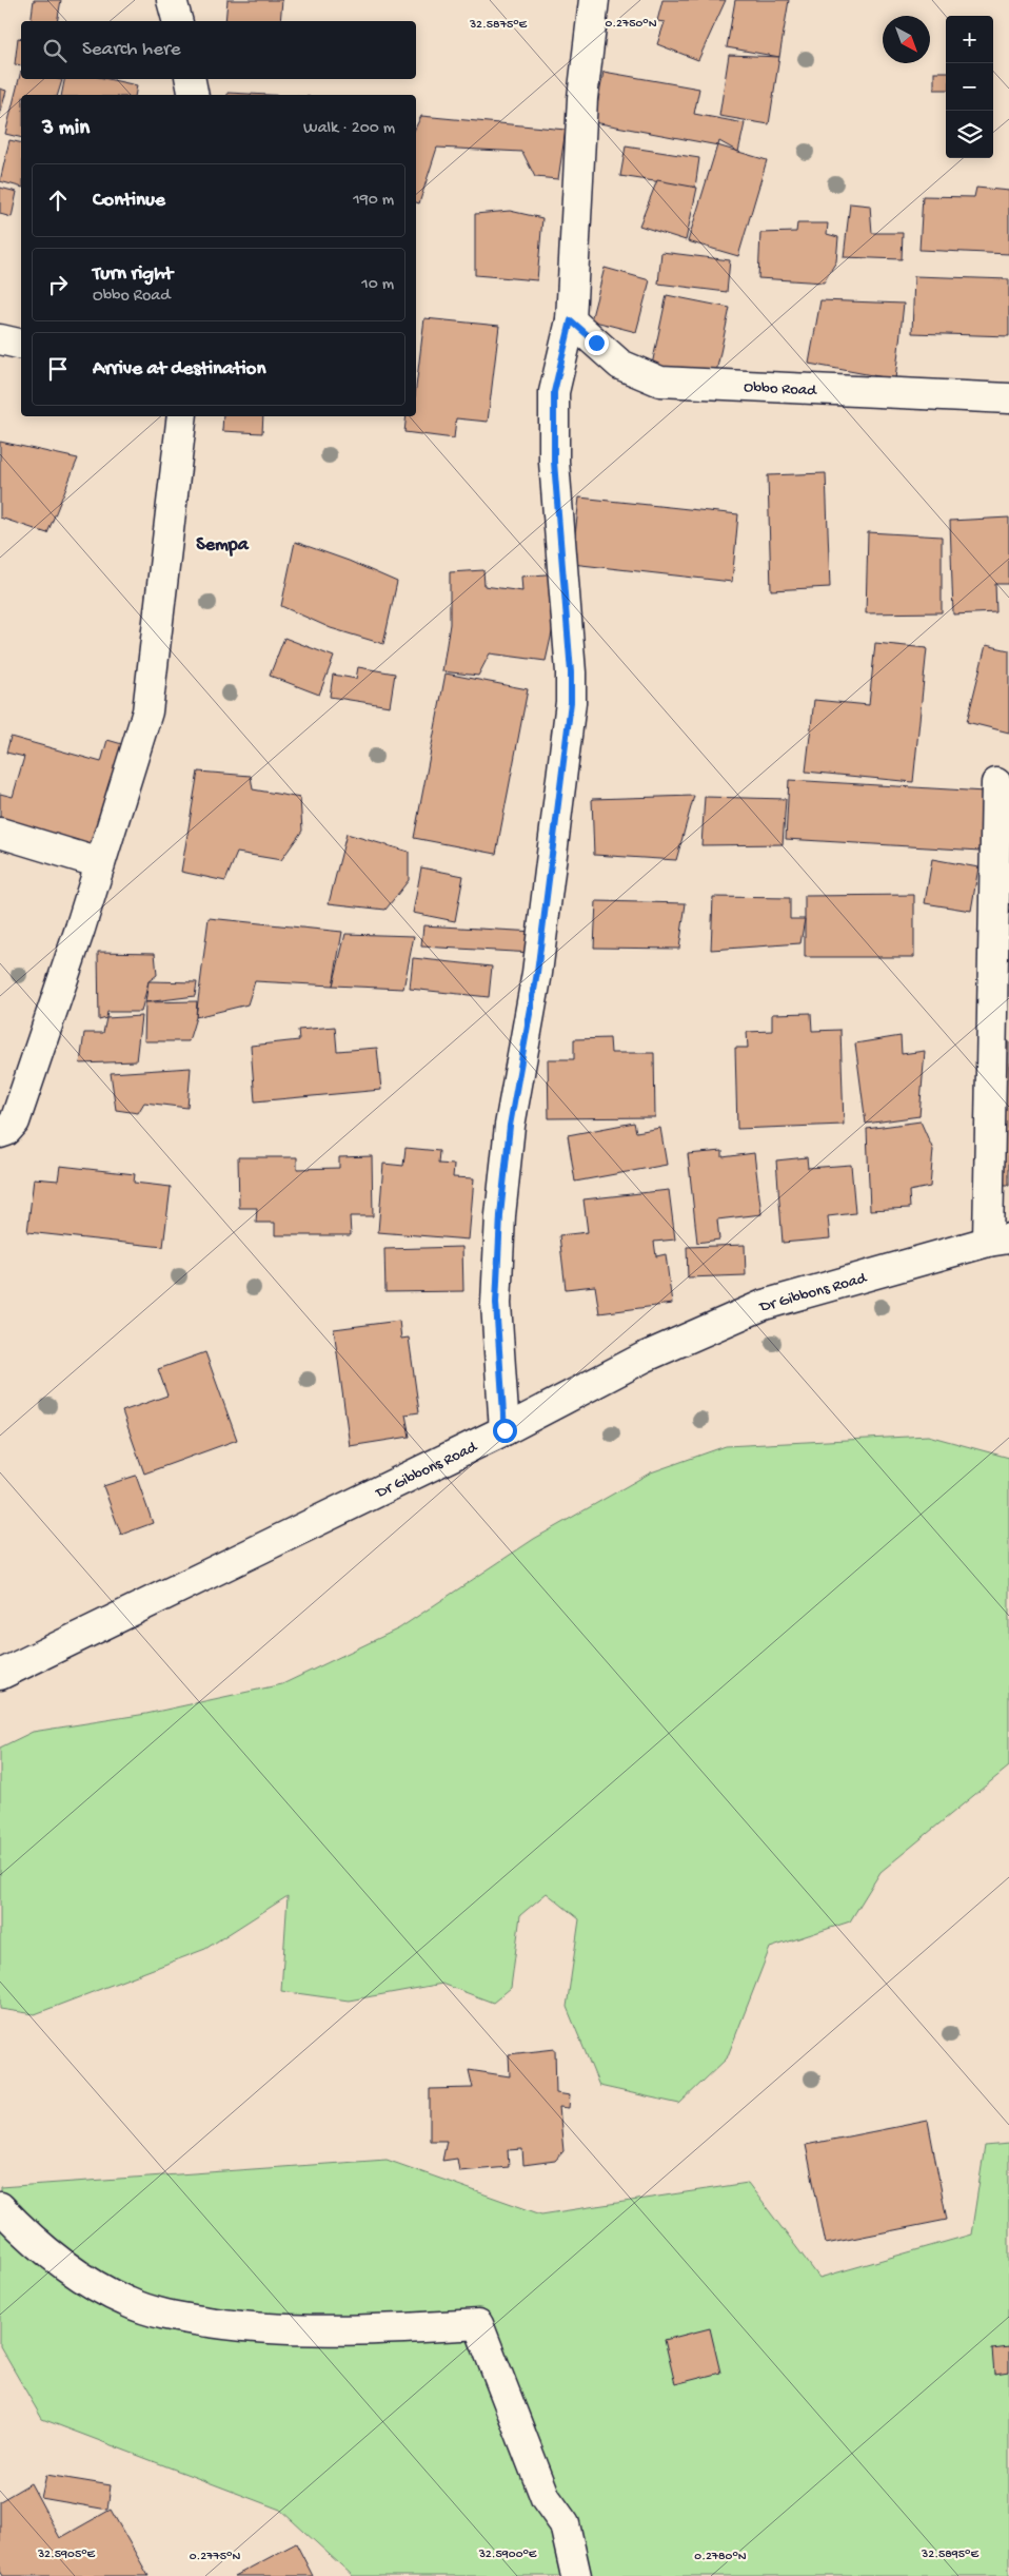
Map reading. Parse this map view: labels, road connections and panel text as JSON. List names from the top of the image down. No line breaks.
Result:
{"streets":{"street":["Obbo Road","Dr Gibbons Road"]},"districts":["Sempa"],"north":"bottom right","page":{"map_buttons":["+","−"],"search":"Search here","heading":["3 min","Walk · 200 m"],"list":[["Continue","190 m"],["Turn right","Obbo Road","10 m"],"Arrive at destination"]},"coordinates":["0.2750°N","32.5875°E","32.5905°E","32.5900°E","32.5895°E","0.2775°N","0.2780°N"]}
